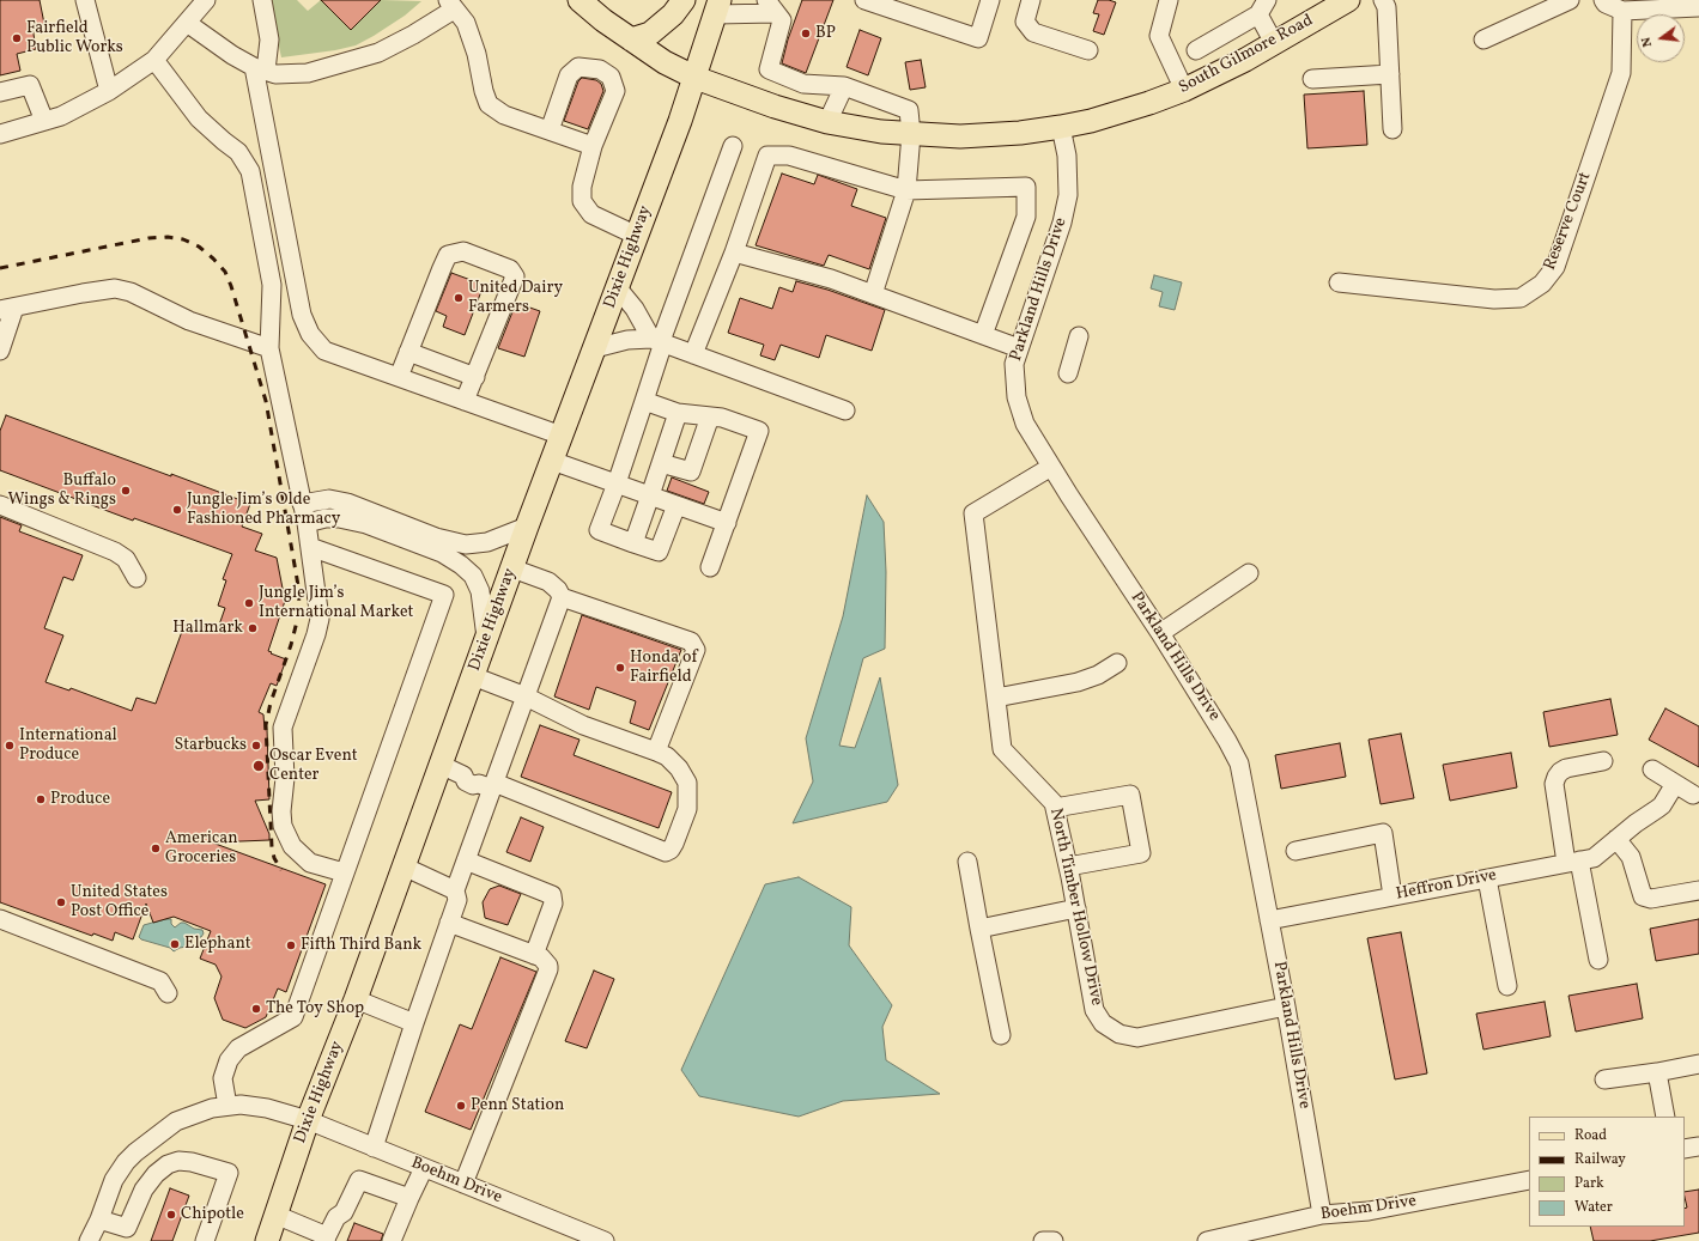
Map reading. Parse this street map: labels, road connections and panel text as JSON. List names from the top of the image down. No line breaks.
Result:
{"streets":{"main road":["South Gilmore Road","Dixie Highway"],"street":["Reserve Court","Parkland Hills Drive","Heffron Drive","North Timber Hollow Drive","Boehm Drive"]},"crossings":[["South Gilmore Road","Dixie Highway"],["South Gilmore Road","Parkland Hills Drive"],["Dixie Highway","Boehm Drive"],["Parkland Hills Drive","Heffron Drive"],["Parkland Hills Drive","North Timber Hollow Drive"],["Parkland Hills Drive","Boehm Drive"]],"places":["BP","Fairfield Public Works","United Dairy Farmers","Buffalo Wings & Rings","Jungle Jim’s Olde Fashioned Pharmacy","Jungle Jim’s International Market","Hallmark","Honda of Fairfield","International Produce","Starbucks","Oscar Event Center","Produce","American Groceries","United States Post Office","Elephant","Fifth Third Bank","The Toy Shop","Penn Station","Chipotle"],"legend":["Road","Railway","Park","Water"],"north":"left"}
